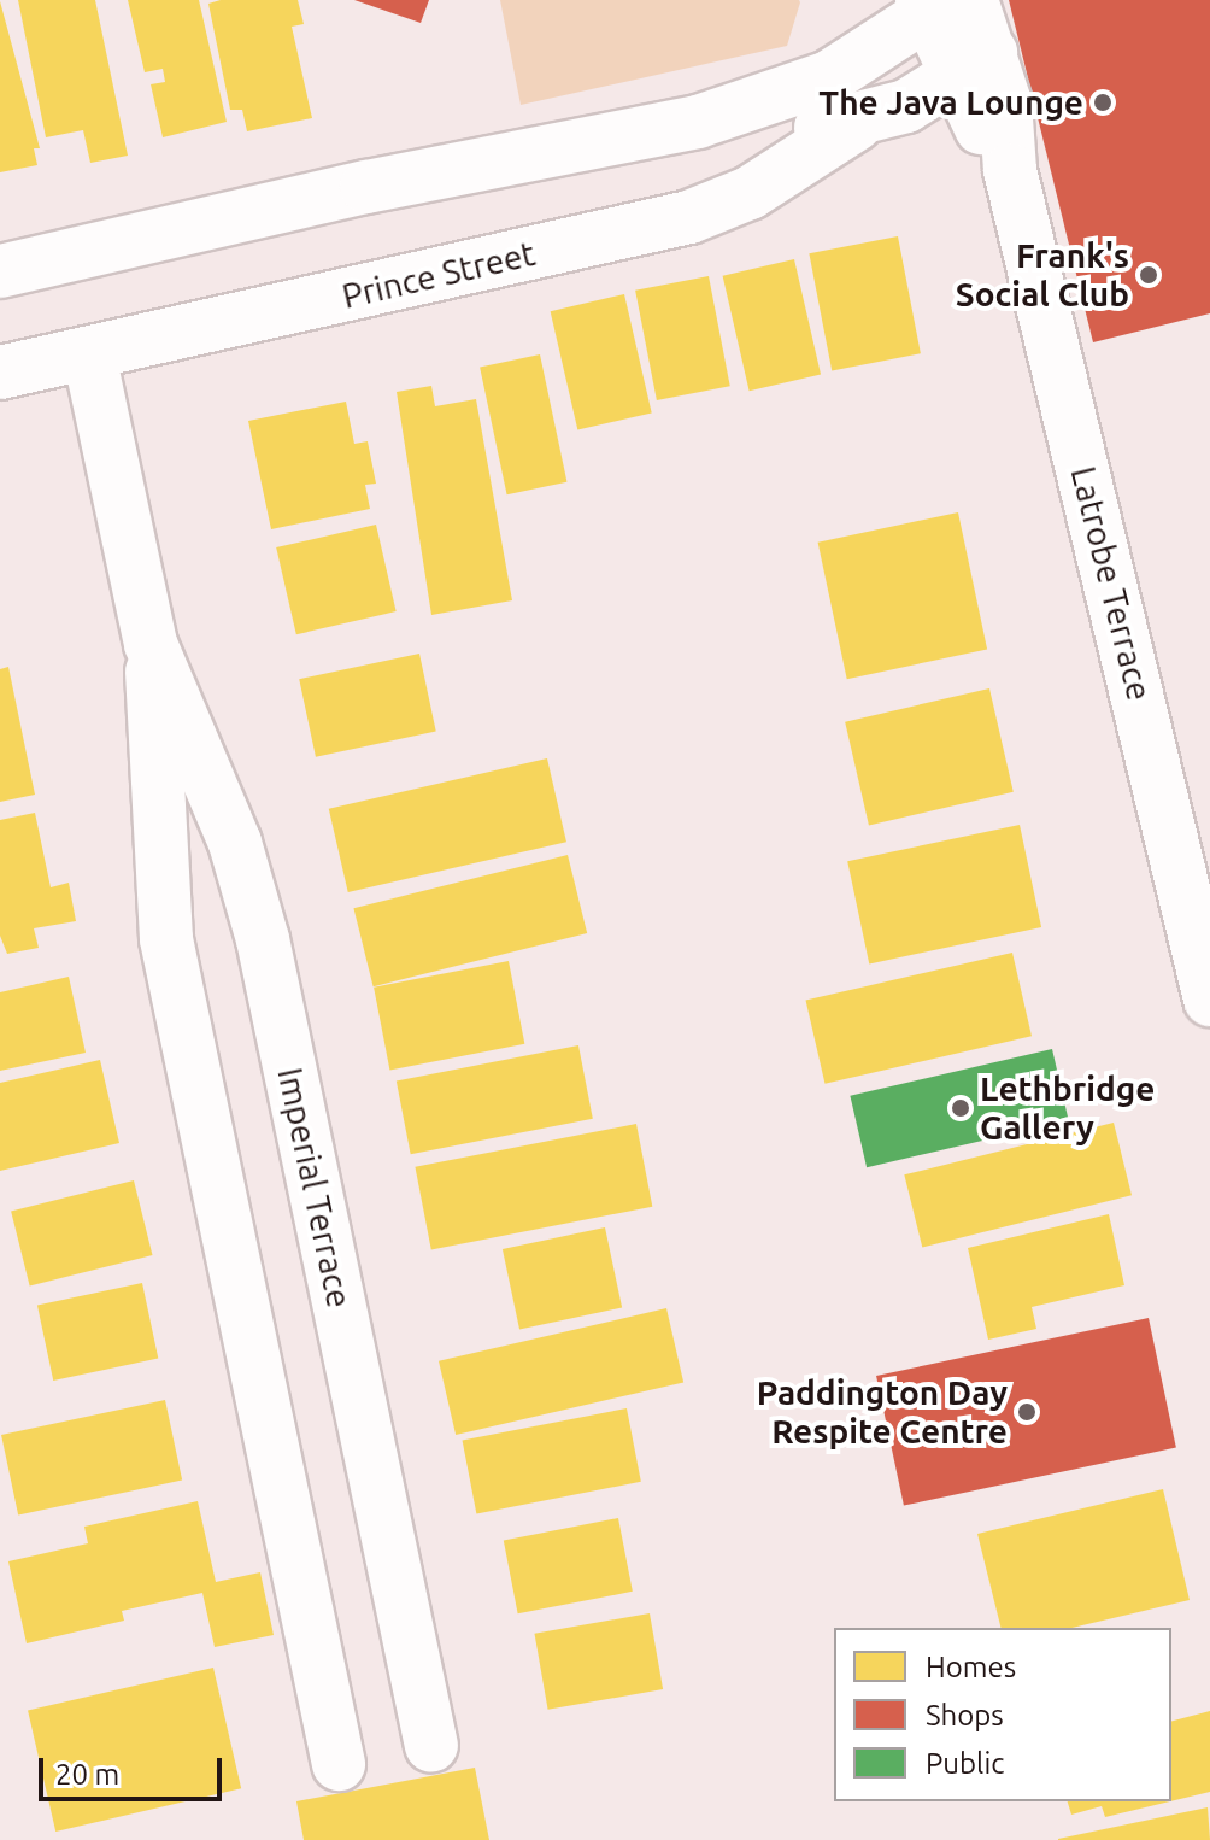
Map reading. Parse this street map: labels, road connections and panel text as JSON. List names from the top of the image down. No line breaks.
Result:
{"streets":{"street":["Prince Street","Latrobe Terrace","Imperial Terrace"]},"crossings":[["Prince Street","Latrobe Terrace"],["Prince Street","Imperial Terrace"]],"places":["The Java Lounge","Frank's Social Club","Lethbridge Gallery","Paddington Day Respite Centre"],"legend":["Homes","Shops","Public"],"scale_bar":"20 m"}
